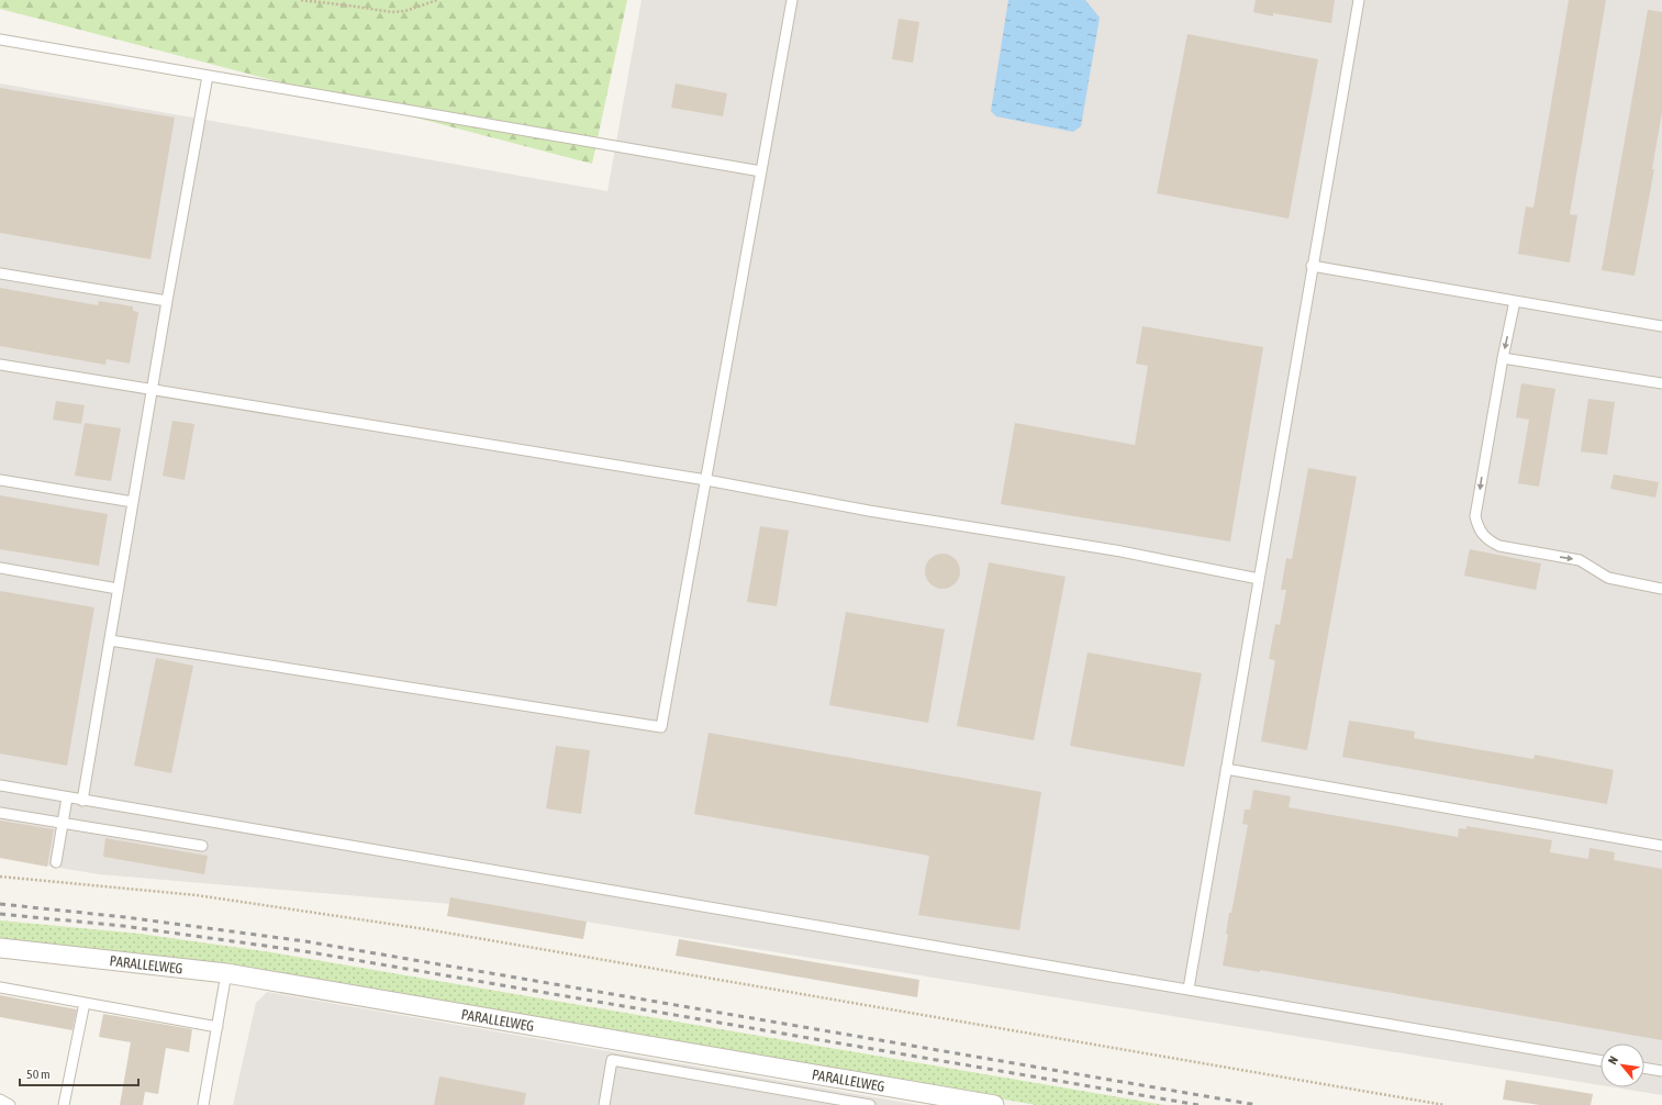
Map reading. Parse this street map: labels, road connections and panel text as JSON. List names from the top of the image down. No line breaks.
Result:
{"streets":{"street":["PARALLELWEG"]},"scale_bar":"50 m","north":"top left"}
